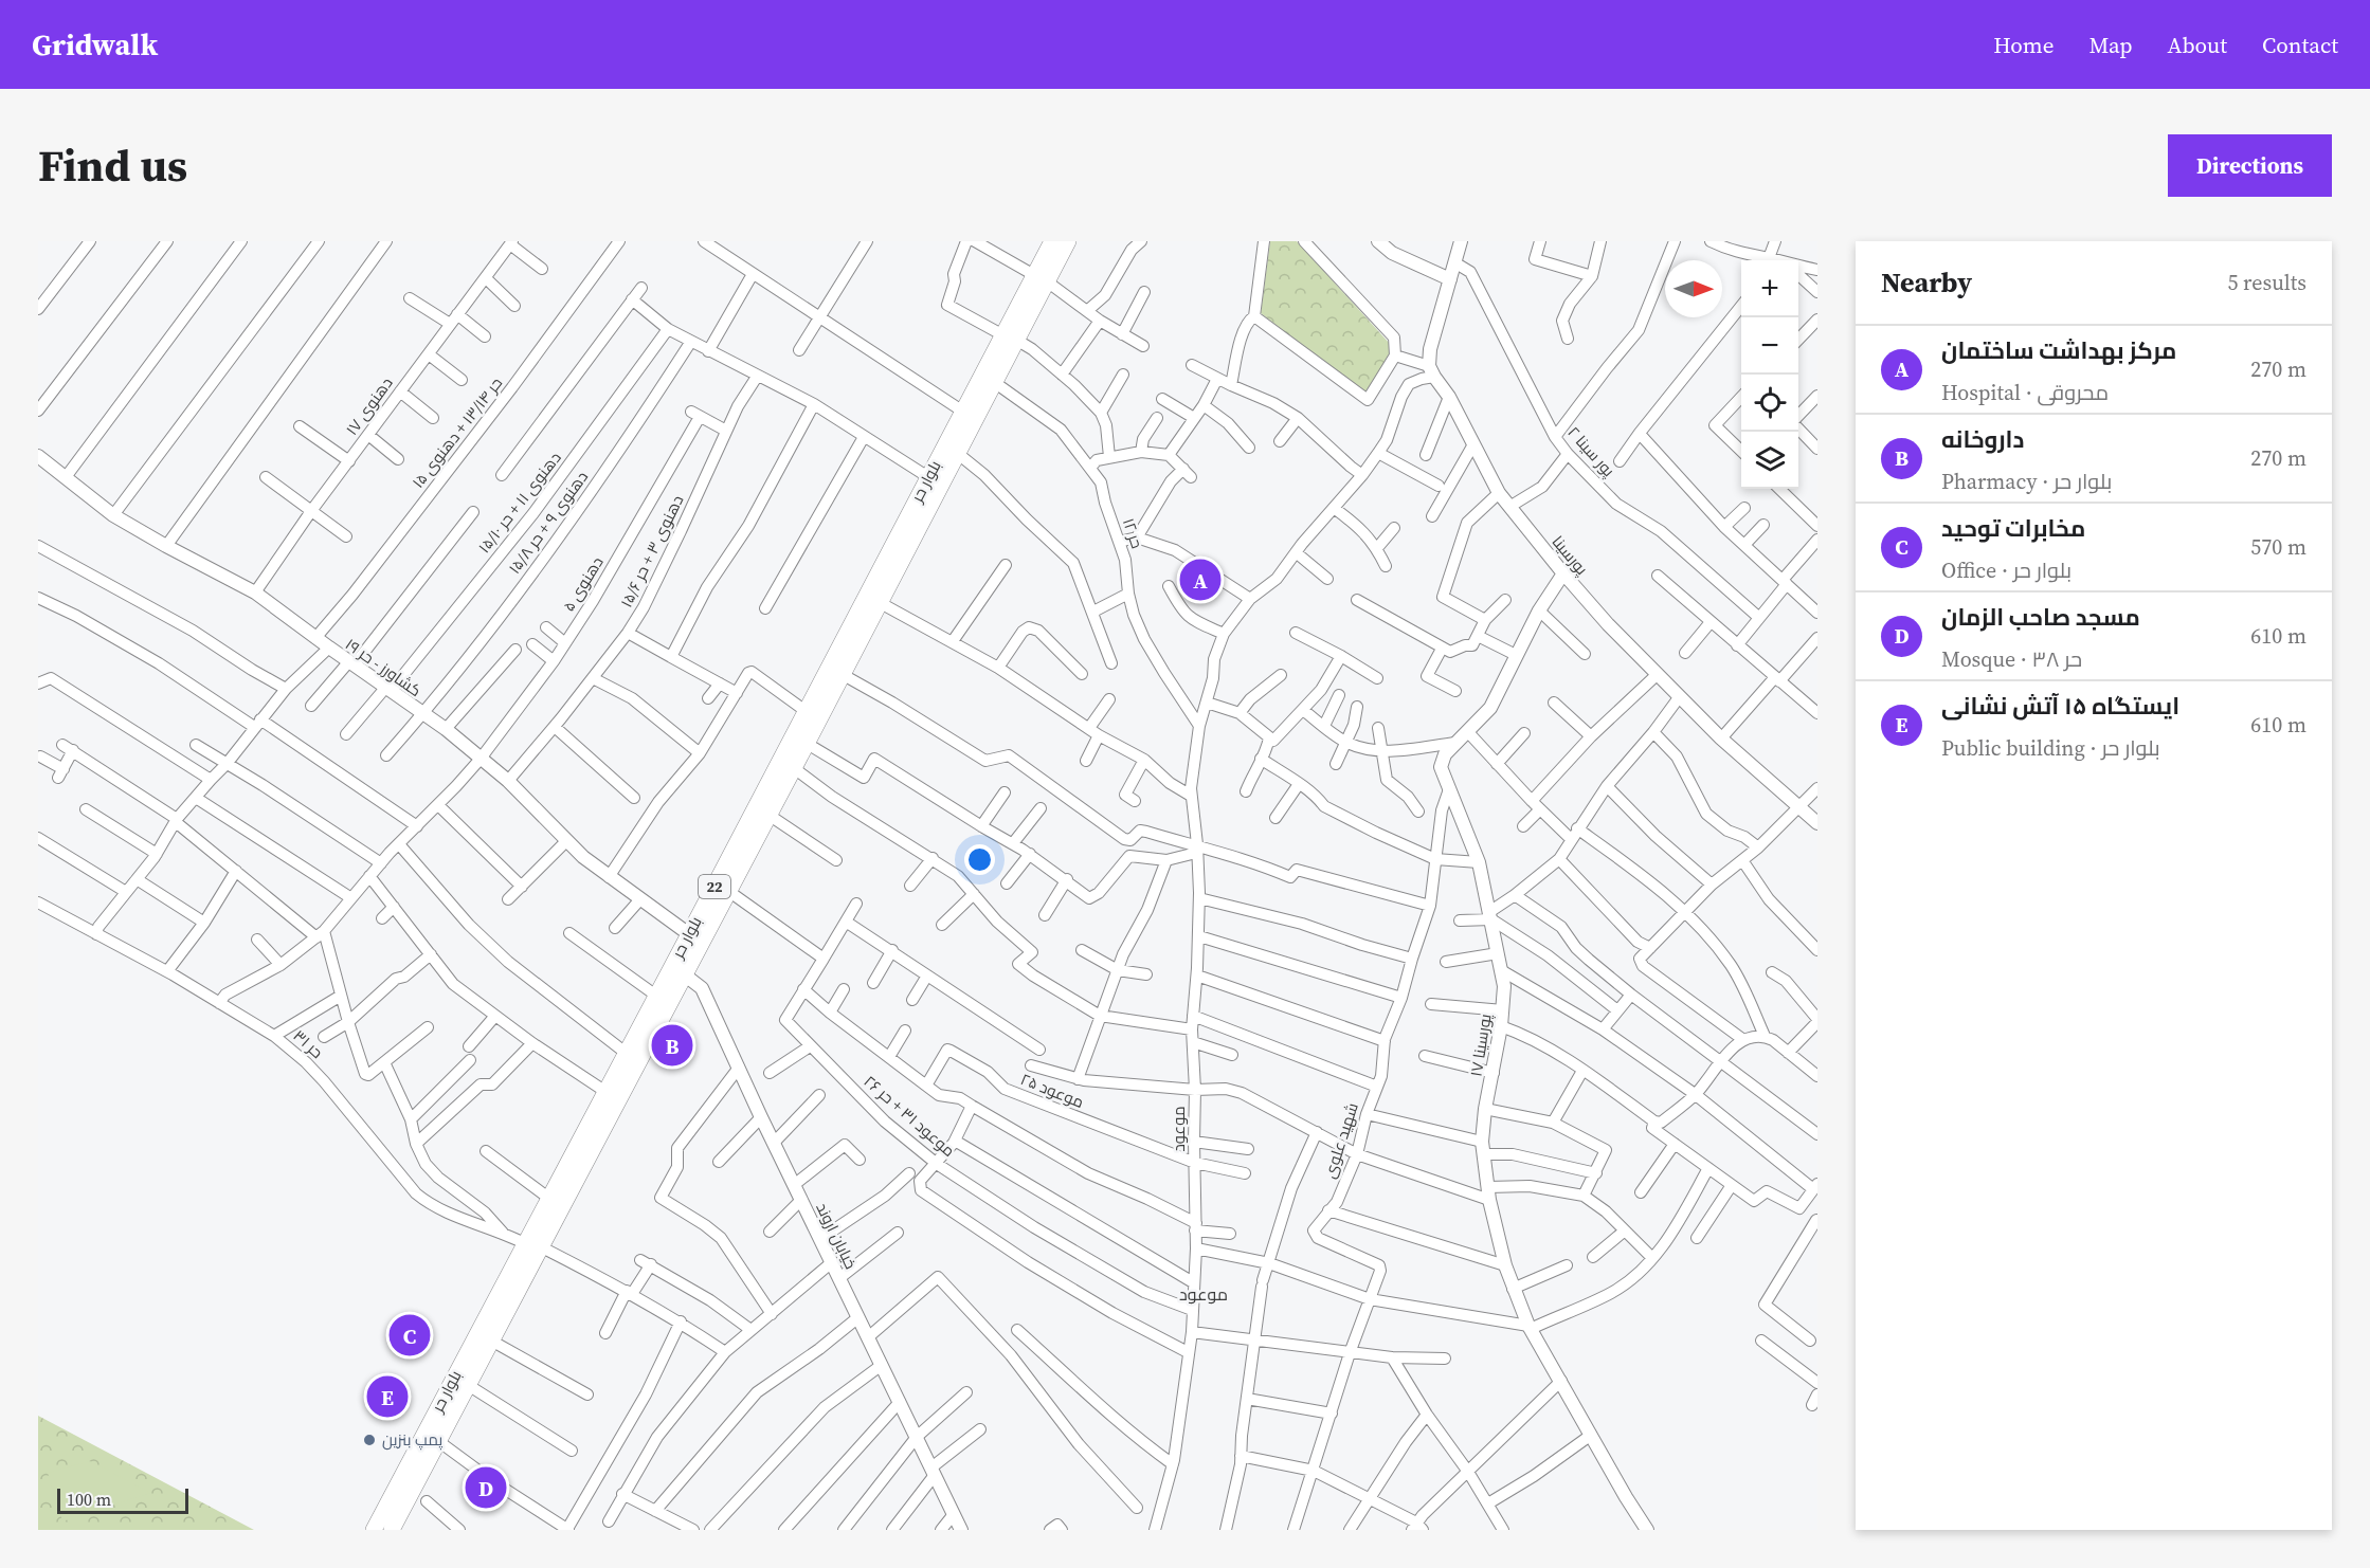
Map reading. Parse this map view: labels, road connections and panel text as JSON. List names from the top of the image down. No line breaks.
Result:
{"streets":{"main road":["بلوار حر","22"],"street":["دهنوی ۱۷","حر ۱۳/۱۴ + دهنوی ۱۵","پور سینا ۲","دهنوی ۱۱ + حر ۱۵/۱۰","دهنوی ۹ + حر ۱۵/۸","حر ۱۲","دهنوی ۳ + حر ۱۵/۶","پورسینا","دهنوی ۵","کشاورز - حر ۱۹","حر ۳۱","پورسینا ۱۷","موعود ۲۵","موعود ۳۱ + حر ۲۶","موعود","شهید علوی","خیابان اروند"]},"crossings":[["دهنوی ۱۷","کشاورز - حر ۱۹"],["حر ۱۳/۱۴ + دهنوی ۱۵","کشاورز - حر ۱۹"],["بلوار حر","حر ۱۲"],["بلوار حر","کشاورز - حر ۱۹"],["بلوار حر","حر ۳۱"],["بلوار حر","خیابان اروند"],["دهنوی ۱۱ + حر ۱۵/۱۰","کشاورز - حر ۱۹"],["دهنوی ۹ + حر ۱۵/۸","کشاورز - حر ۱۹"],["حر ۱۲","موعود"],["دهنوی ۳ + حر ۱۵/۶","دهنوی ۵"],["دهنوی ۳ + حر ۱۵/۶","کشاورز - حر ۱۹"],["پورسینا","پورسینا ۱۷"],["پورسینا","موعود"],["دهنوی ۵","کشاورز - حر ۱۹"],["دهنوی ۵","حر ۳۱"],["پورسینا ۱۷","شهید علوی"],["موعود ۲۵","موعود"],["موعود ۳۱ + حر ۲۶","موعود"]],"districts":["موعود"],"places":["پمپ بنزین"],"scale_bar":"100 m","north":"right","page":{"header":"Gridwalk","nav":["Home","Map","About","Contact"],"title":"Find us","buttons":"Directions","heading":["Nearby","5 results"],"map_buttons":["+","−"],"list":[{"mark":"A","name":"مرکز بهداشت ساختمان","note":"Hospital · محروقی","value":"270 m"},{"mark":"B","name":"داروخانه","note":"Pharmacy · بلوار حر","value":"270 m"},{"mark":"C","name":"مخابرات توحید","note":"Office · بلوار حر","value":"570 m"},{"mark":"D","name":"مسجد صاحب الزمان","note":"Mosque · حر ۳۸","value":"610 m"},{"mark":"E","name":"ایستگاه ۱۵ آتش نشانی","note":"Public building · بلوار حر","value":"610 m"}],"pins":["A","B","C","E","D"],"scale":"100 m"}}
